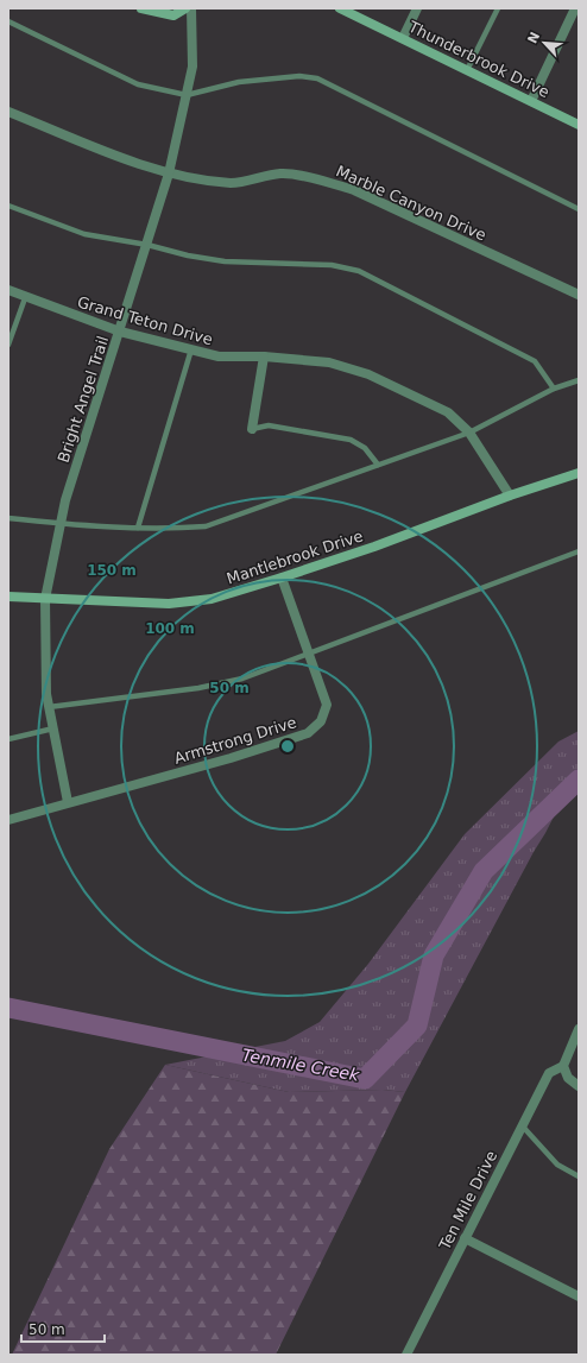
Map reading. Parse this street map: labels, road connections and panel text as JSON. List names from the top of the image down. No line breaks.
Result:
{"streets":{"street":["Thunderbrook Drive","Marble Canyon Drive","Grand Teton Drive","Bright Angel Trail","Mantlebrook Drive","Armstrong Drive","Ten Mile Drive"]},"crossings":[["Marble Canyon Drive","Bright Angel Trail"],["Grand Teton Drive","Bright Angel Trail"],["Grand Teton Drive","Mantlebrook Drive"],["Bright Angel Trail","Mantlebrook Drive"],["Bright Angel Trail","Armstrong Drive"],["Mantlebrook Drive","Armstrong Drive"]],"water":["Tenmile Creek"],"scale_bar":"50 m","north":"top left","rings":["150 m","100 m","50 m"]}
